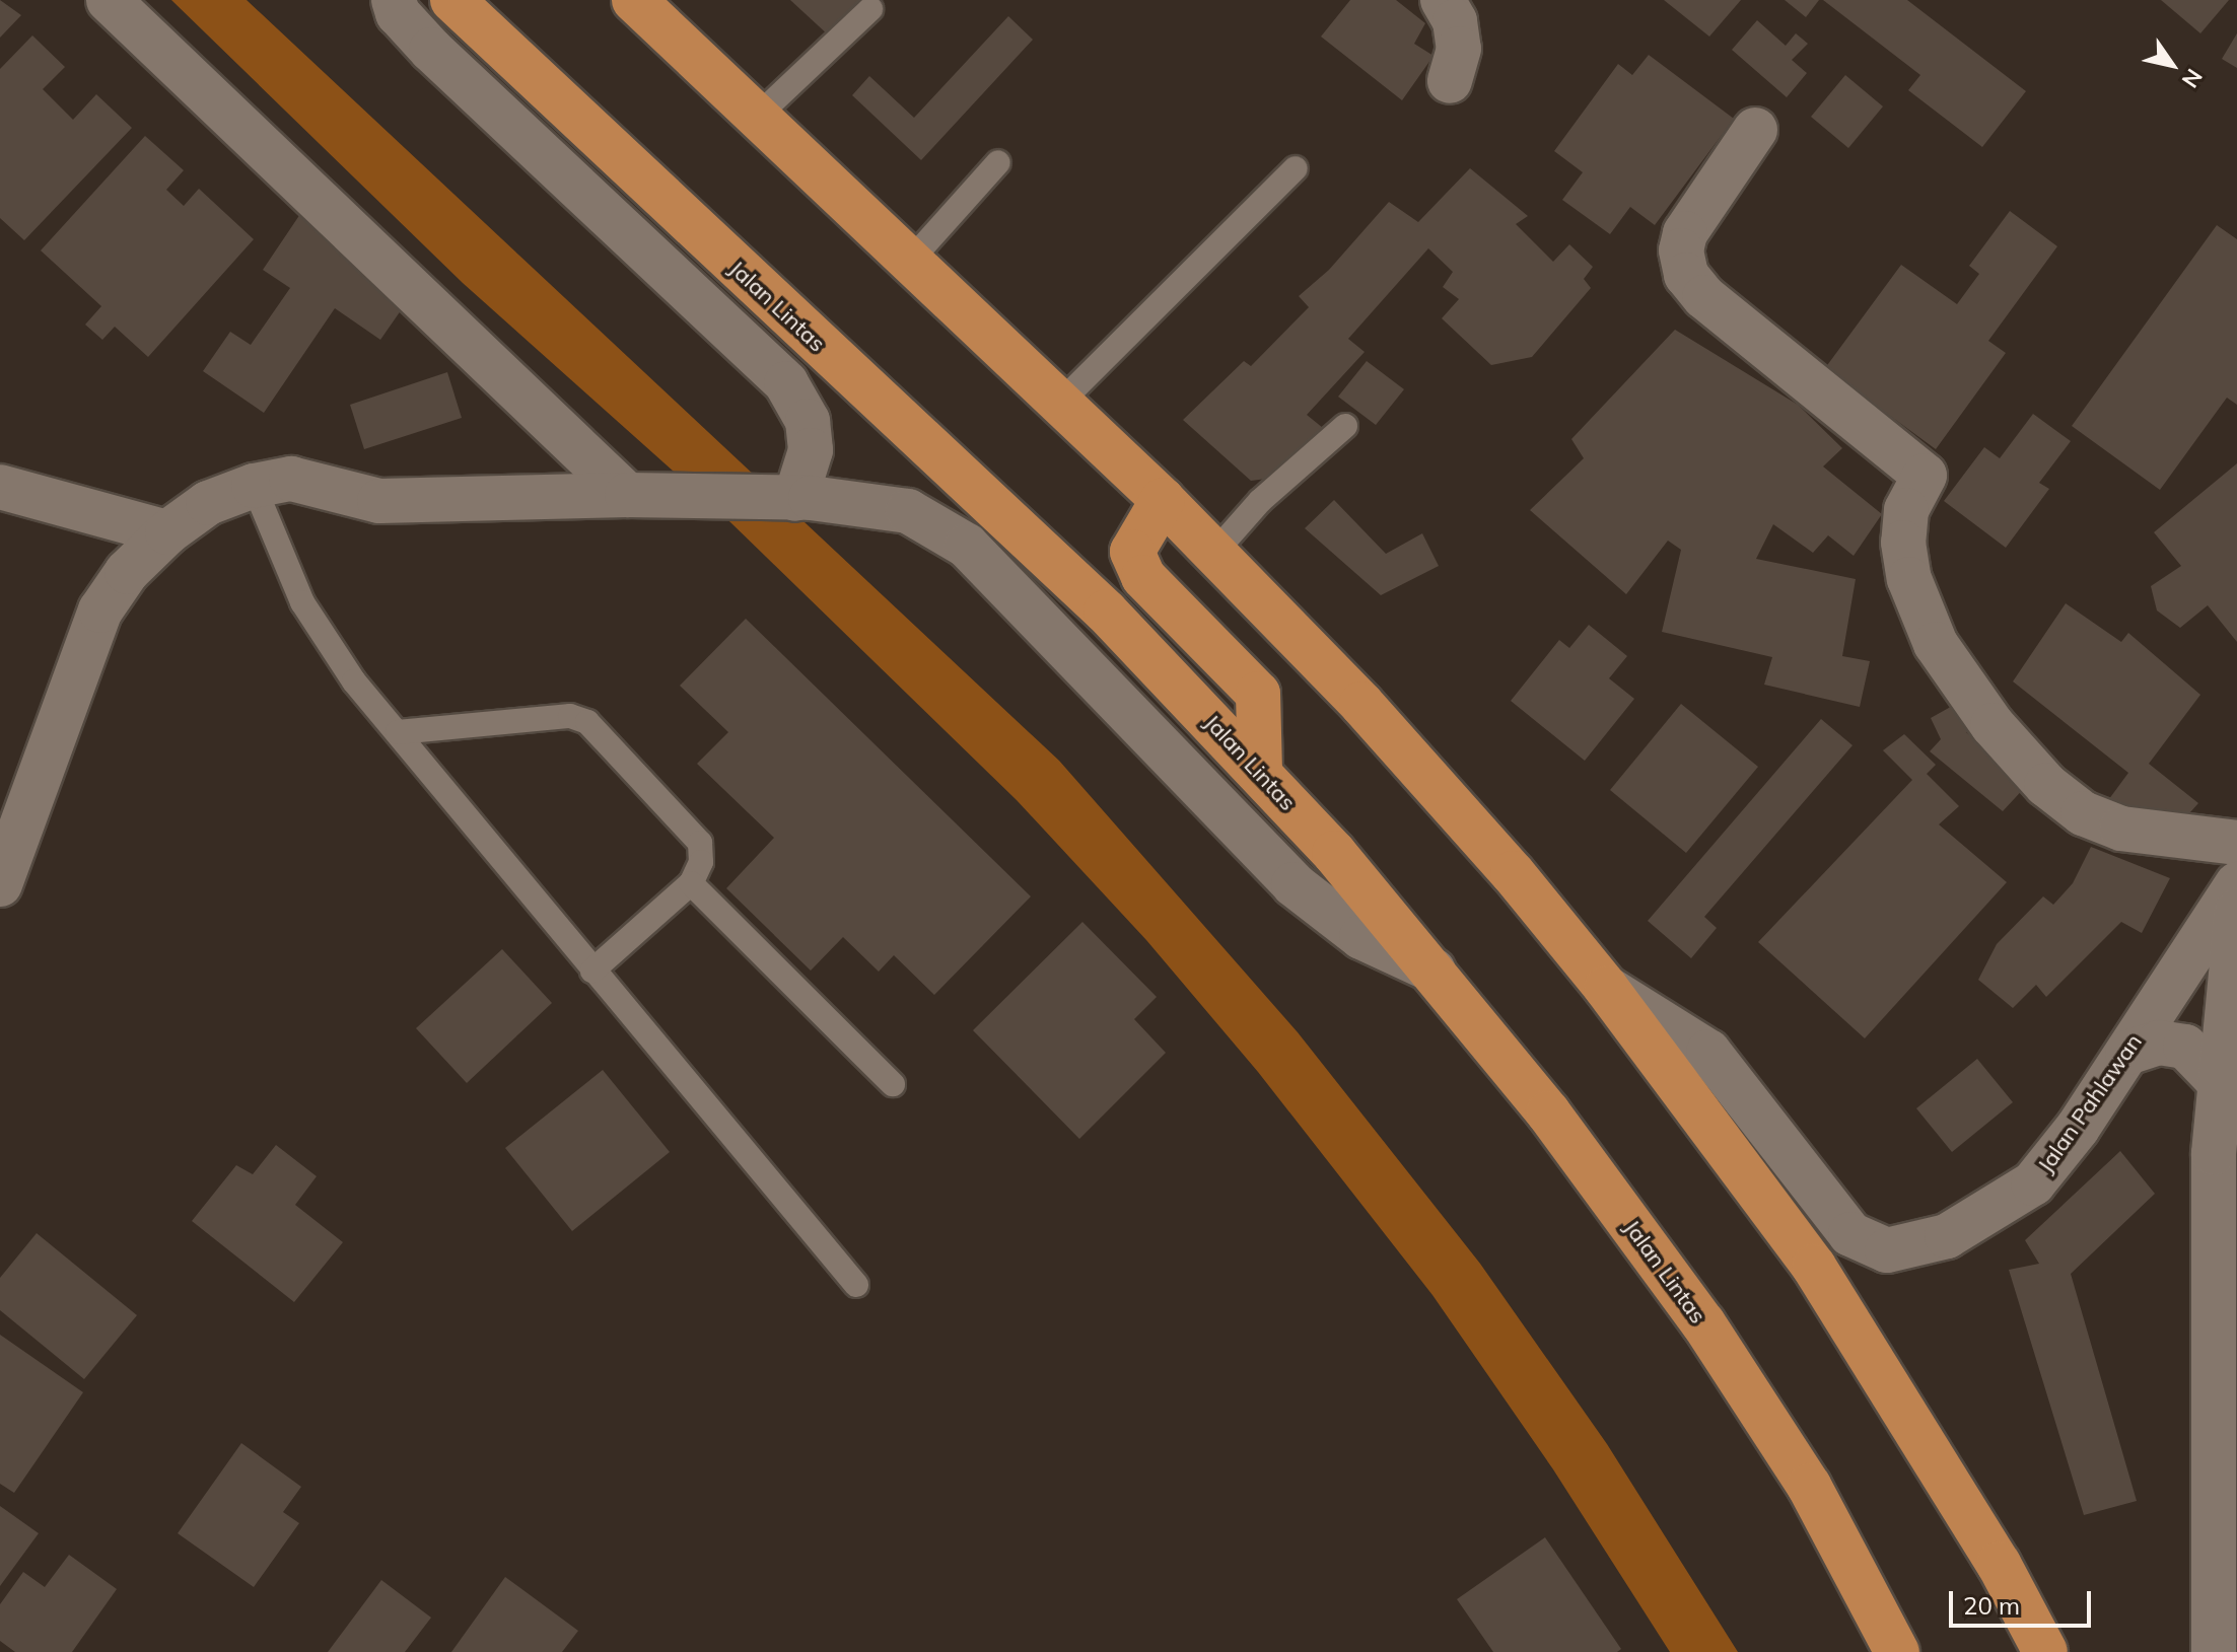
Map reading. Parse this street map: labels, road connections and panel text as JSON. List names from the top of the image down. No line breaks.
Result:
{"streets":{"highway":["Jalan Lintas"],"street":["Jalan Pahlawan"]},"scale_bar":"20 m","north":"bottom right"}
